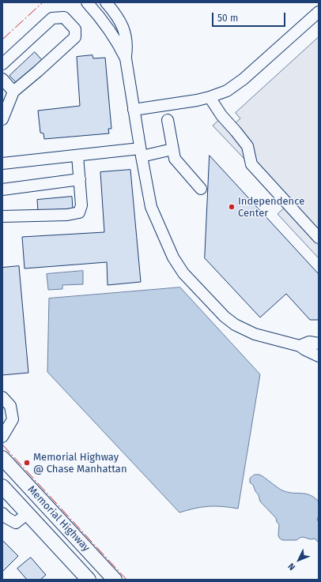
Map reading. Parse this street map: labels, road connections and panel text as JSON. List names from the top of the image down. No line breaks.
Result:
{"streets":{"main road":["Memorial Highway"]},"places":["Independence Center","Memorial Highway @ Chase Manhattan"],"scale_bar":"50 m","north":"bottom left"}
